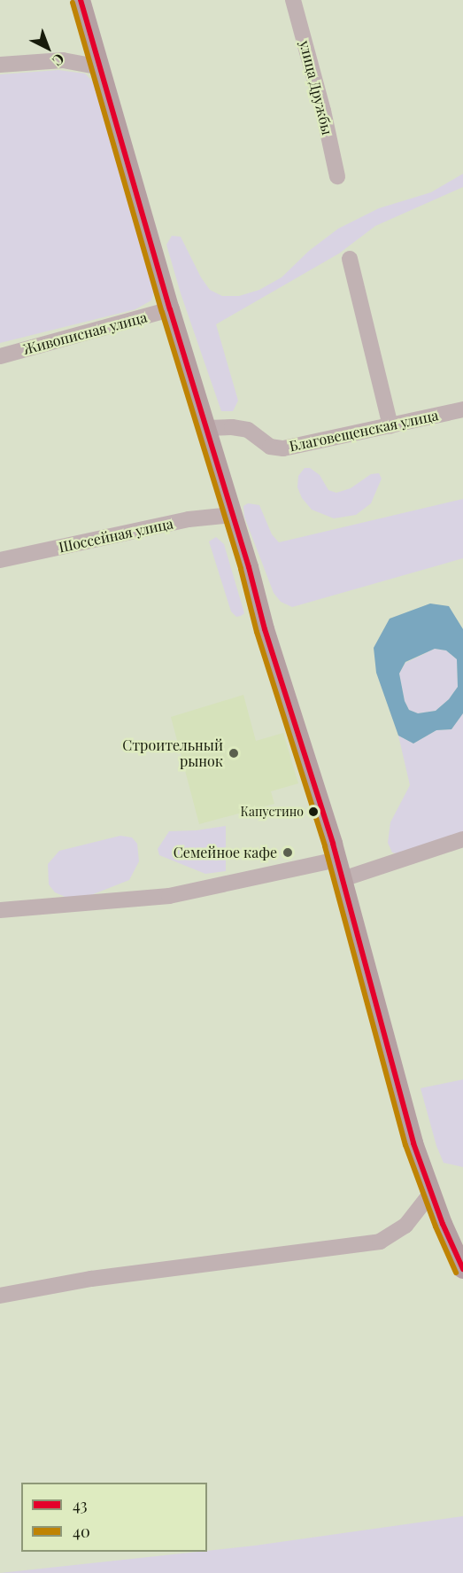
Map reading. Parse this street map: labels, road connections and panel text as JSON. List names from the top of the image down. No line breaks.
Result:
{"streets":{"street":["улица Дружбы","Живописная улица","Благовещенская улица","Шоссейная улица"]},"places":["Строительный рынок","Капустино","Семейное кафе"],"lines":["transit line 43","transit line 40"],"legend":["43","40"],"north":"bottom right"}
